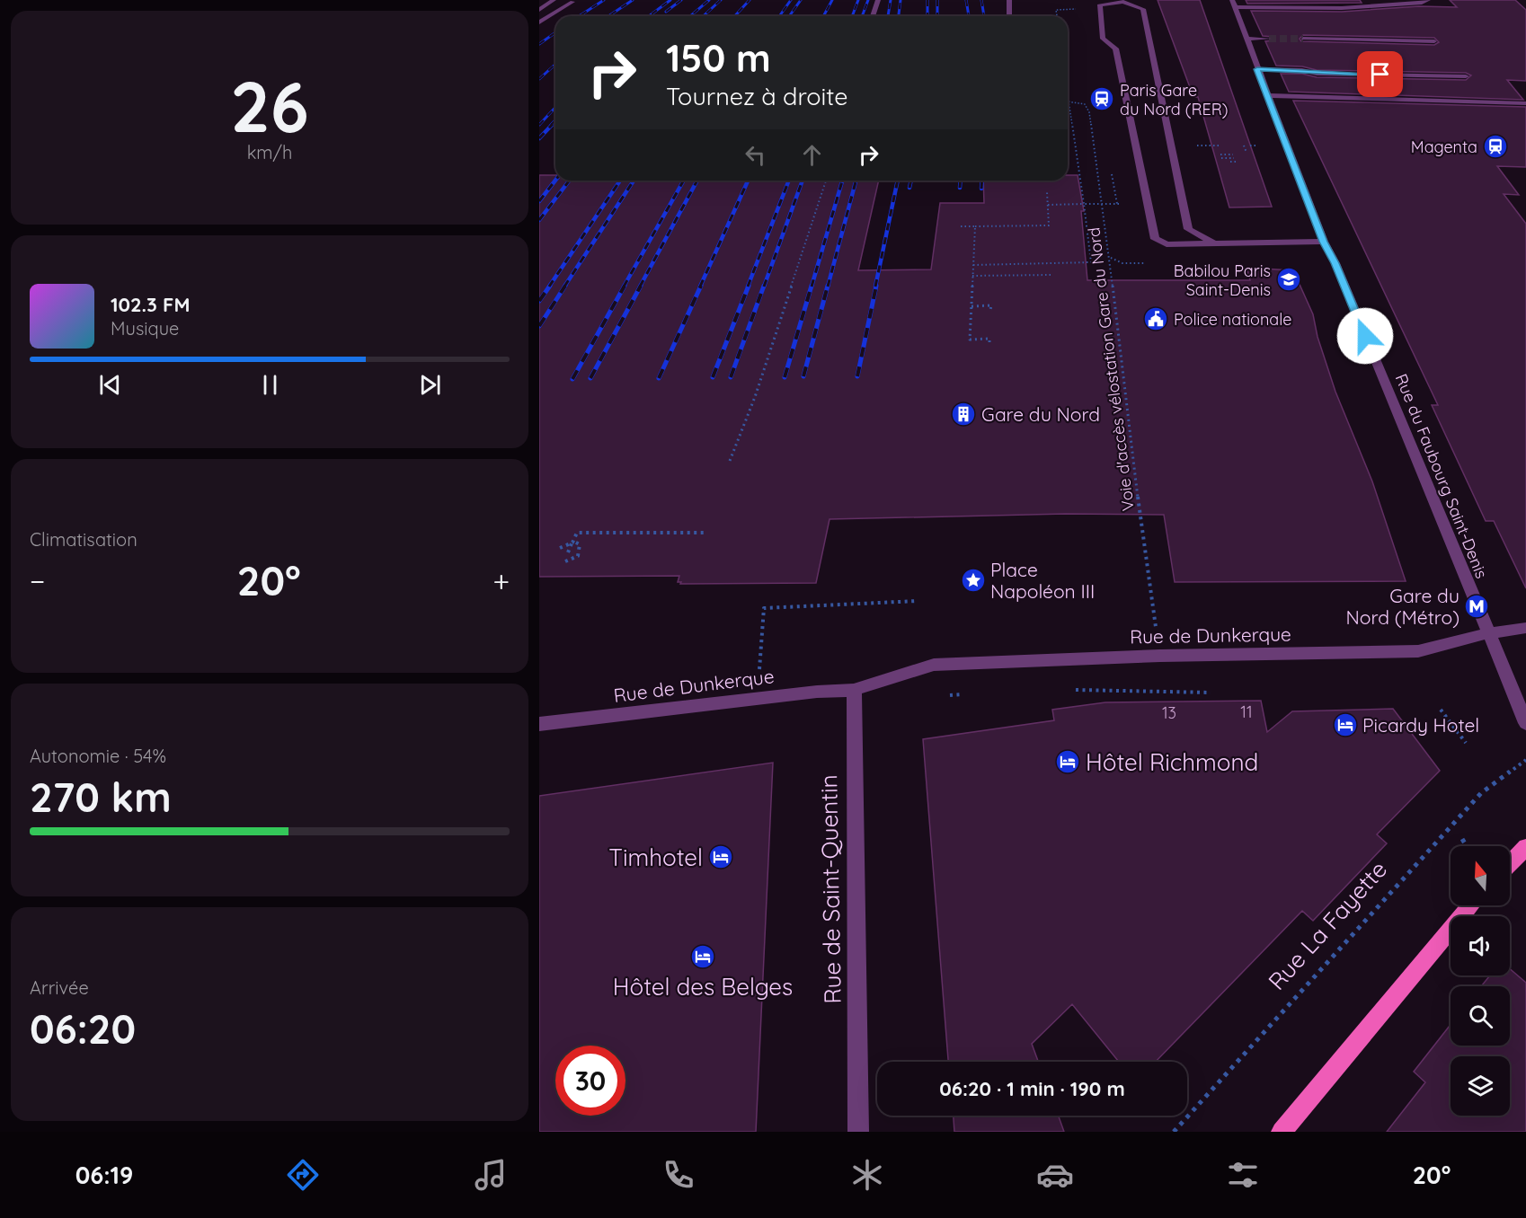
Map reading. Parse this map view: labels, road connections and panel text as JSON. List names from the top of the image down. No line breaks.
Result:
{"streets":{"street":["Rue du Faubourg Saint-Denis","Rue de Dunkerque","Rue de Saint-Quentin"],"path":["Voie d'accès vélostation Gare du Nord","Rue La Fayette"]},"crossings":[["Voie d'accès vélostation Gare du Nord","Rue de Dunkerque"],["Rue du Faubourg Saint-Denis","Rue de Dunkerque"],["Rue de Dunkerque","Rue de Saint-Quentin"]],"places":{"station":["Paris Gare du Nord (RER)","Magenta"],"school or university":["Babilou Paris Saint-Denis"],"public building":["Police nationale"],"building":["Gare du Nord"],"place":["Place Napoléon III"],"metro station":["Gare du Nord (Métro)"],"hotel":["Picardy Hotel","Hôtel Richmond","Timhotel","Hôtel des Belges"]},"house_numbers":["11","13"],"north":"top","page":{"tile":[["26","km/h"],"Climatisation",["Autonomie · 54%","270 km"],["Arrivée","06:20"]],"turn":["150 m","Tournez à droite"],"song":["102.3 FM","Musique"],"heat":["−","20°","+"],"limit":"30","trip":"06:20 · 1 min · 190 m","tabs":["06:19","20°"]}}
